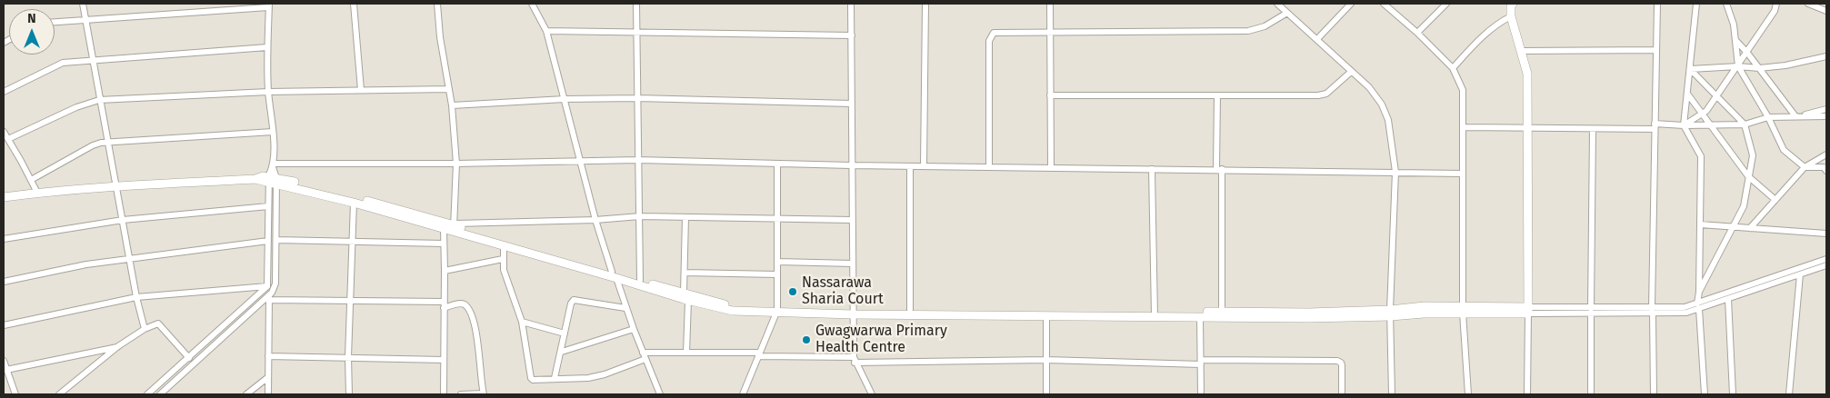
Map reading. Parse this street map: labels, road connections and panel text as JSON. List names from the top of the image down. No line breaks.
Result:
{"places":["Nassarawa Sharia Court","Gwagwarwa Primary Health Centre"],"north":"top"}
